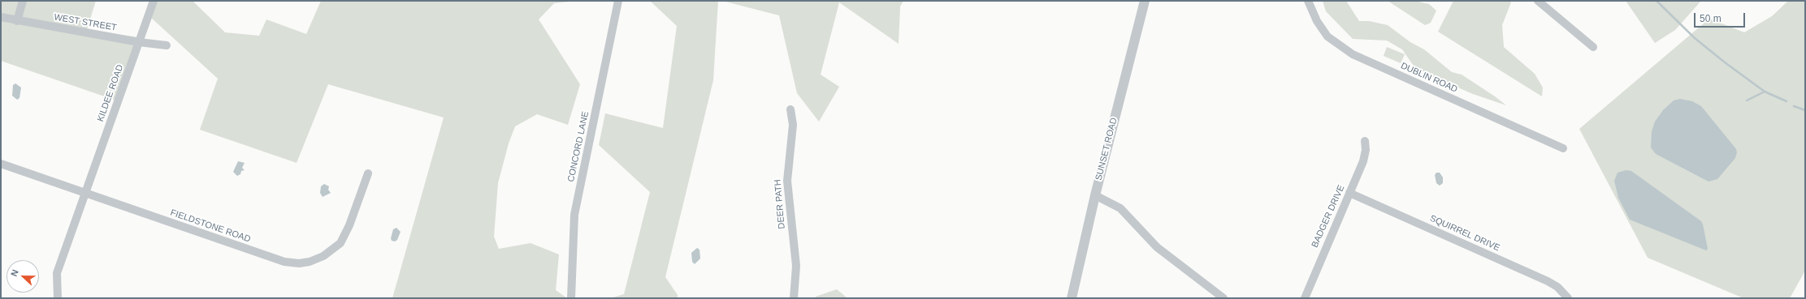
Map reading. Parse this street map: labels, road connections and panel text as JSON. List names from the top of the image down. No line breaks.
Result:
{"streets":{"street":["WEST STREET","DUBLIN ROAD","KILDEE ROAD","CONCORD LANE","SUNSET ROAD","DEER PATH","BADGER DRIVE","FIELDSTONE ROAD","SQUIRREL DRIVE"]},"crossings":[["WEST STREET","KILDEE ROAD"],["KILDEE ROAD","FIELDSTONE ROAD"],["BADGER DRIVE","SQUIRREL DRIVE"]],"scale_bar":"50 m","north":"left"}
